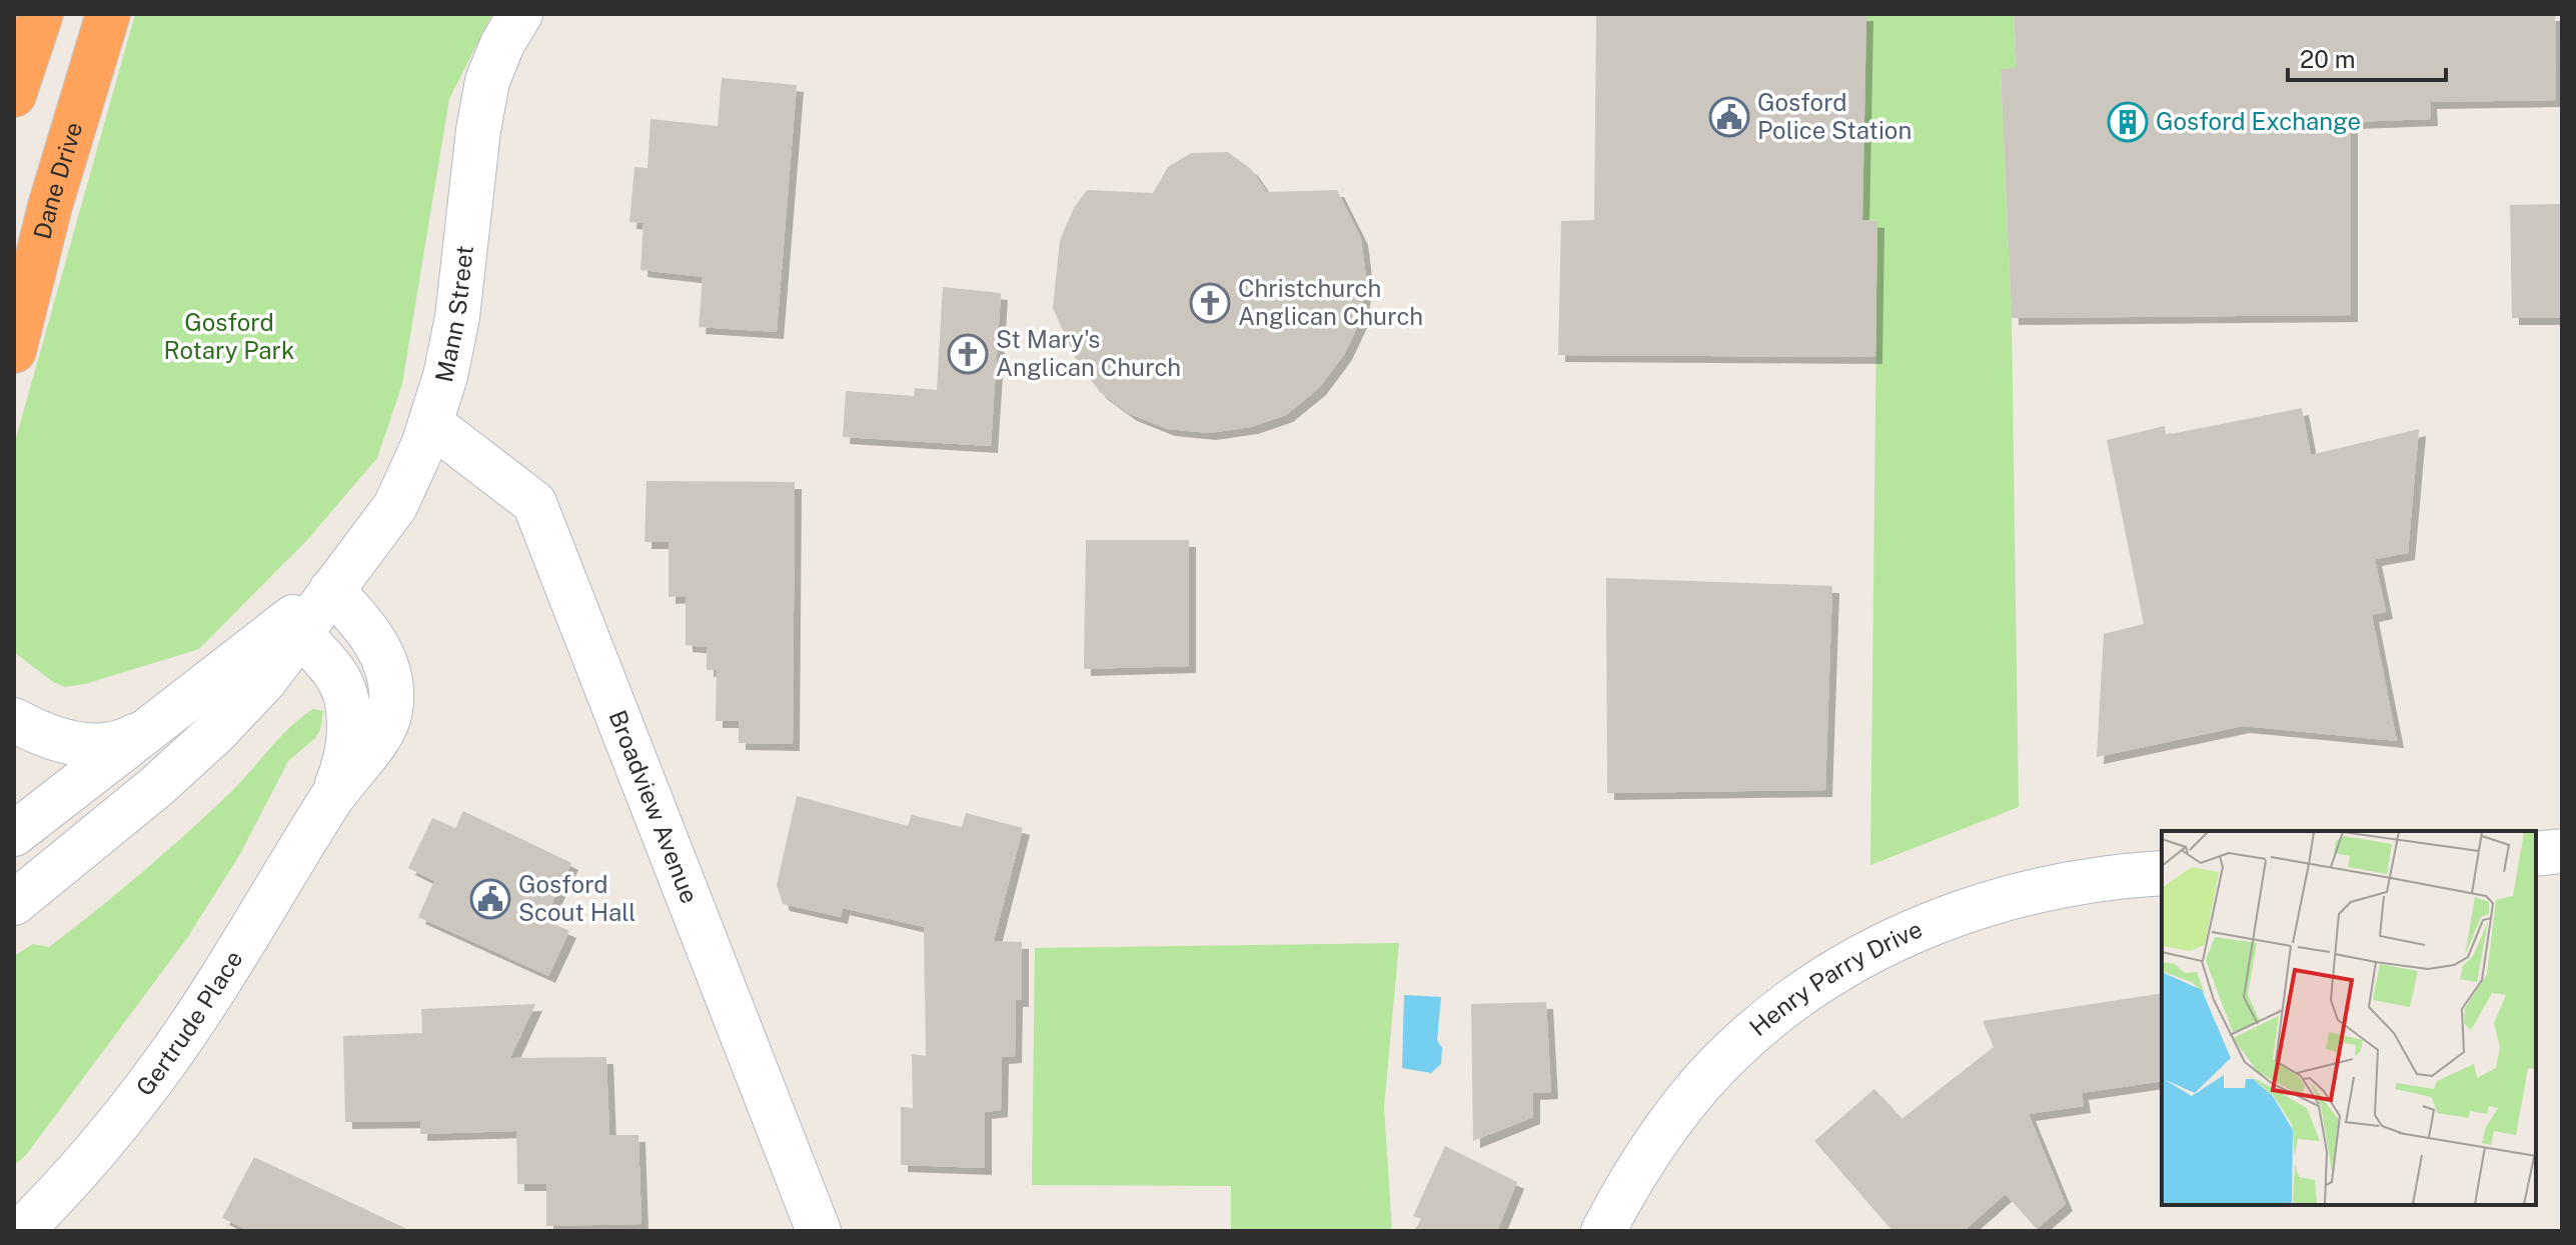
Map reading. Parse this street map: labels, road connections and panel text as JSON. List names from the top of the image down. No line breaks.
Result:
{"streets":{"highway":["Dane Drive"],"street":["Mann Street","Broadview Avenue","Henry Parry Drive","Gertrude Place"]},"crossings":[["Mann Street","Broadview Avenue"],["Mann Street","Gertrude Place"]],"parks":["Gosford Rotary Park"],"places":{"public building":["Gosford Police Station","Gosford Scout Hall"],"building":["Gosford Exchange"],"church":["Christchurch Anglican Church","St Mary's Anglican Church"]},"scale_bar":"20 m"}
